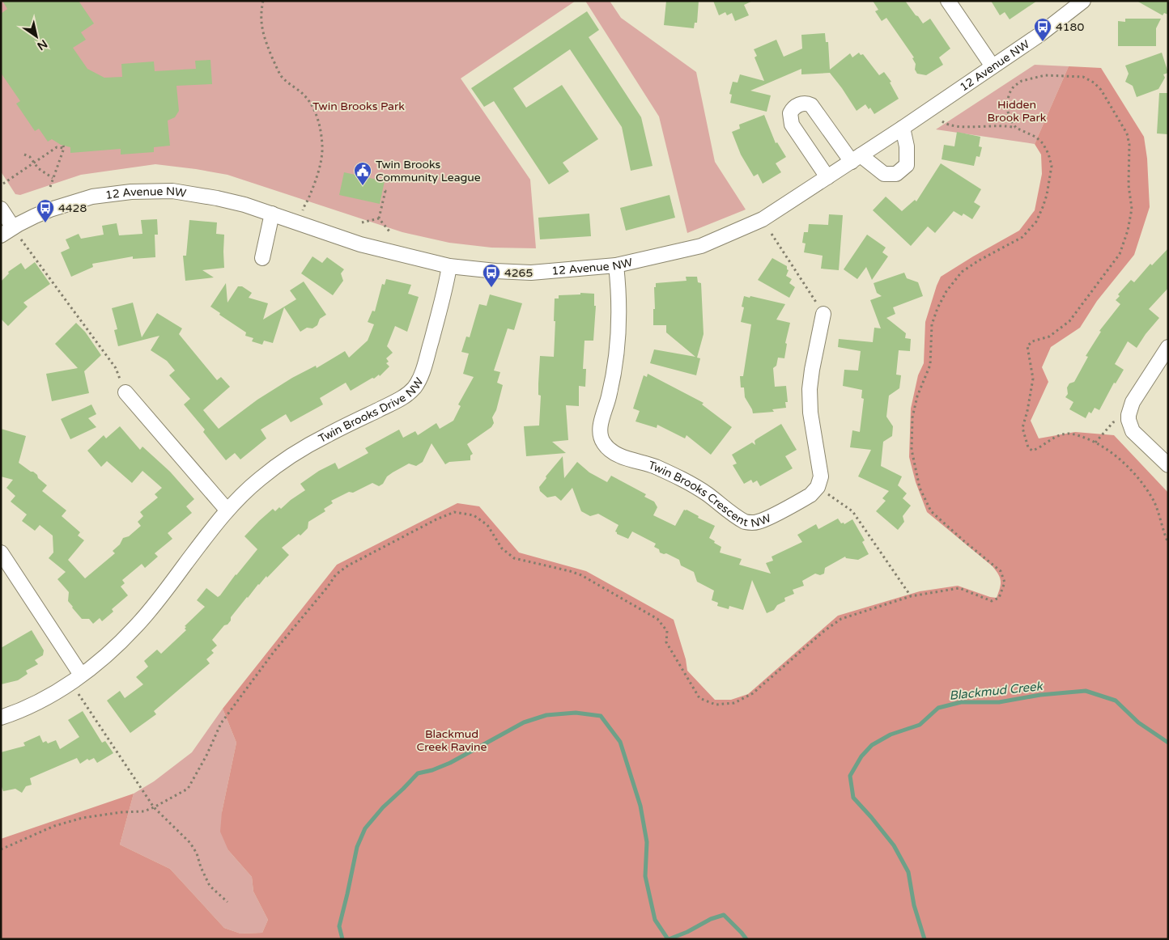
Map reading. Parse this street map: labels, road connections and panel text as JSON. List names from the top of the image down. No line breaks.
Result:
{"streets":{"street":["12 Avenue NW","Twin Brooks Drive NW","Twin Brooks Crescent NW"]},"crossings":[["12 Avenue NW","Twin Brooks Drive NW"],["12 Avenue NW","Twin Brooks Crescent NW"]],"water":["Blackmud Creek"],"parks":["Hidden Brook Park","Twin Brooks Park","Blackmud Creek Ravine"],"places":{"bus stop":["4180","4428","4265"],"public building":["Twin Brooks Community League"]},"north":"bottom right"}
